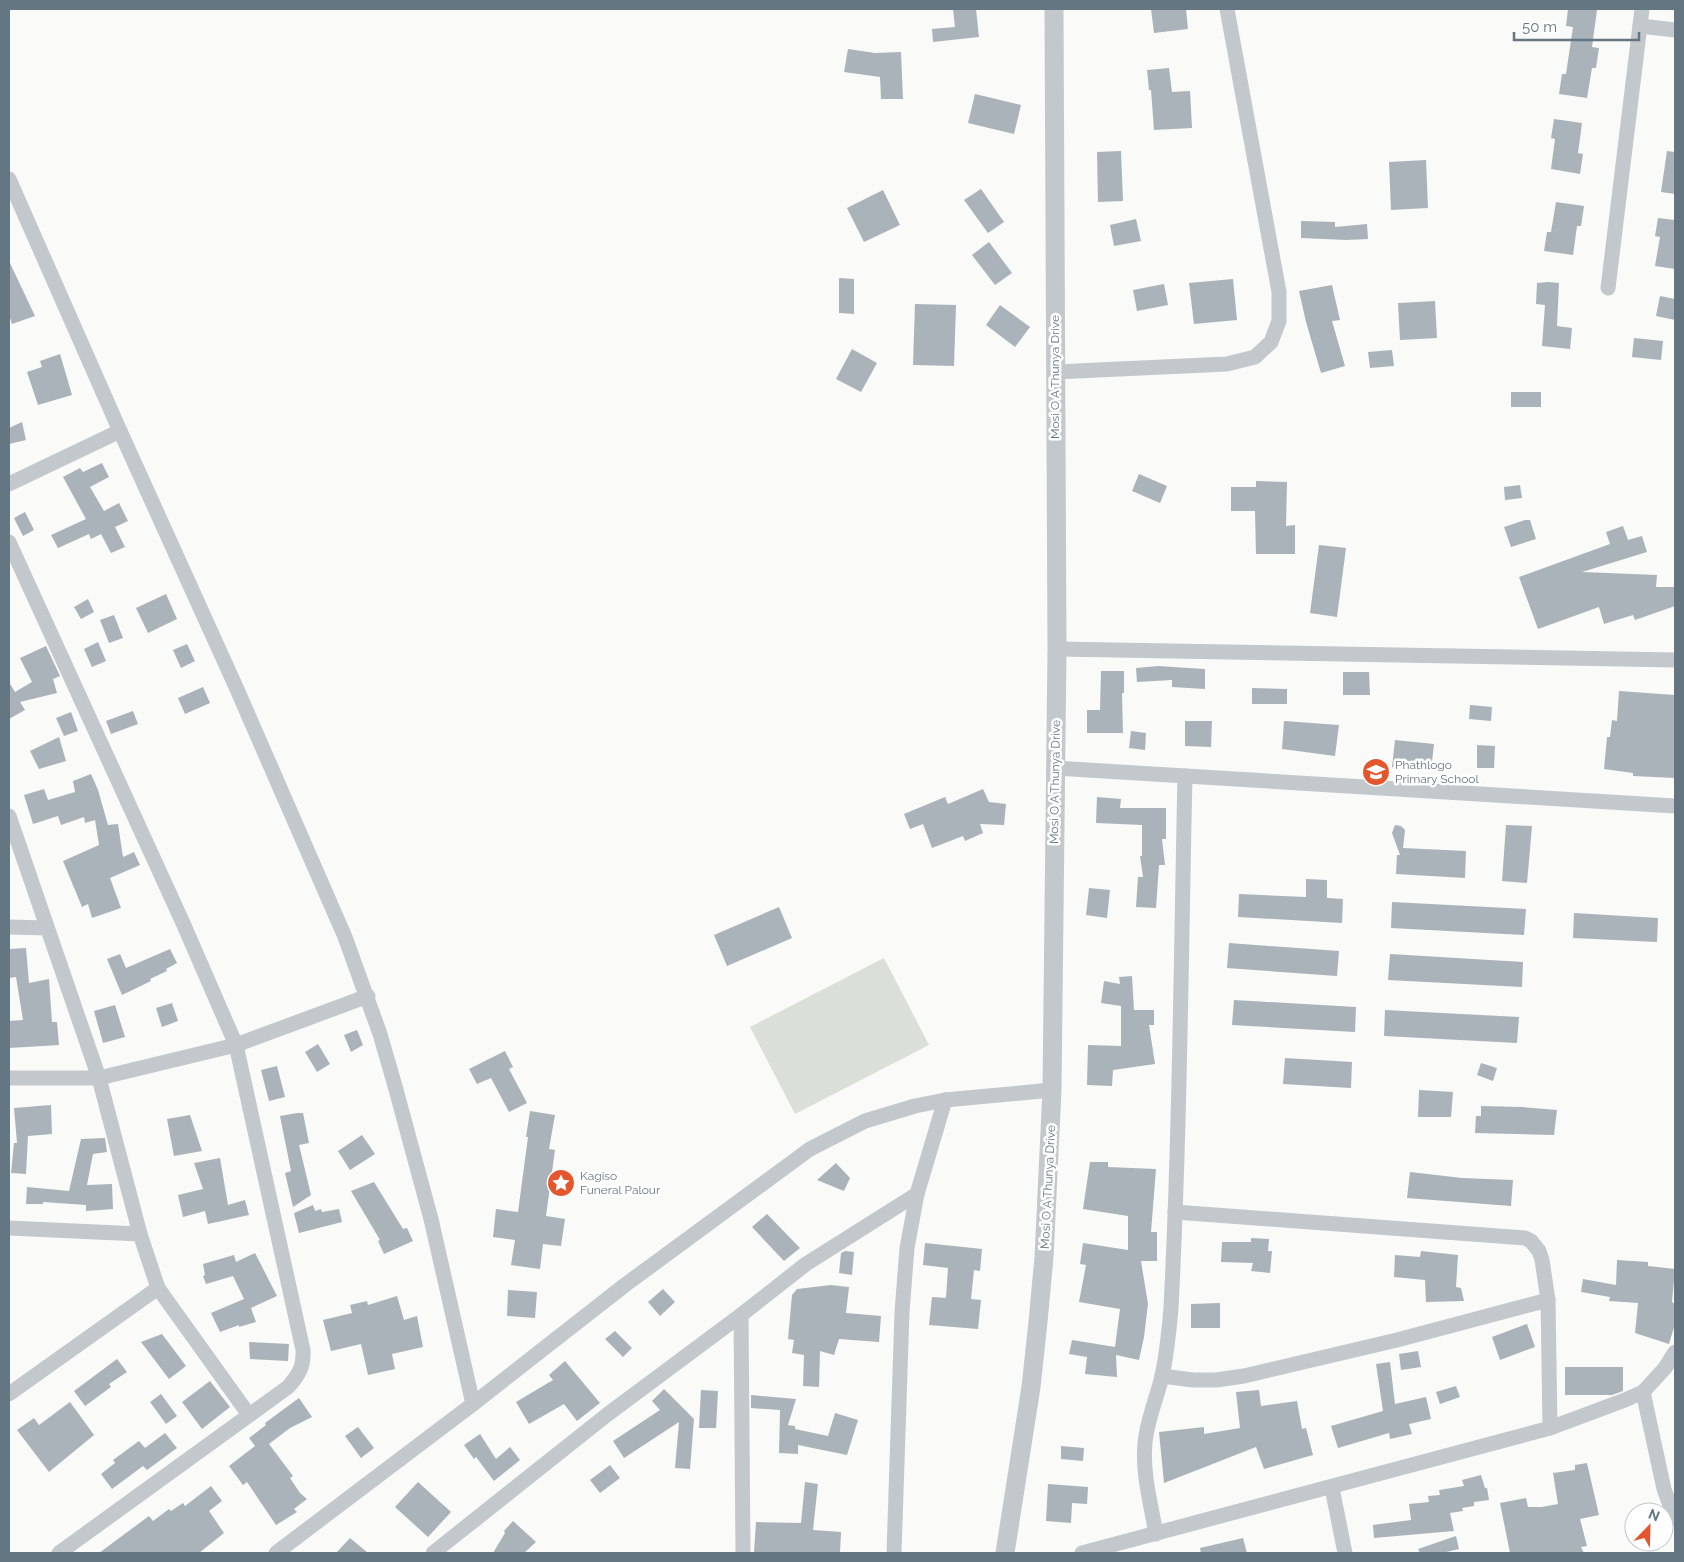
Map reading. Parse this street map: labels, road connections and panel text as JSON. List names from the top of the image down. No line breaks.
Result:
{"streets":{"street":["Mosi O A Thunya Drive"]},"places":{"school or university":["Phathlogo Primary School"],"place":["Kagiso Funeral Palour"]},"scale_bar":"50 m","north":"top right"}
